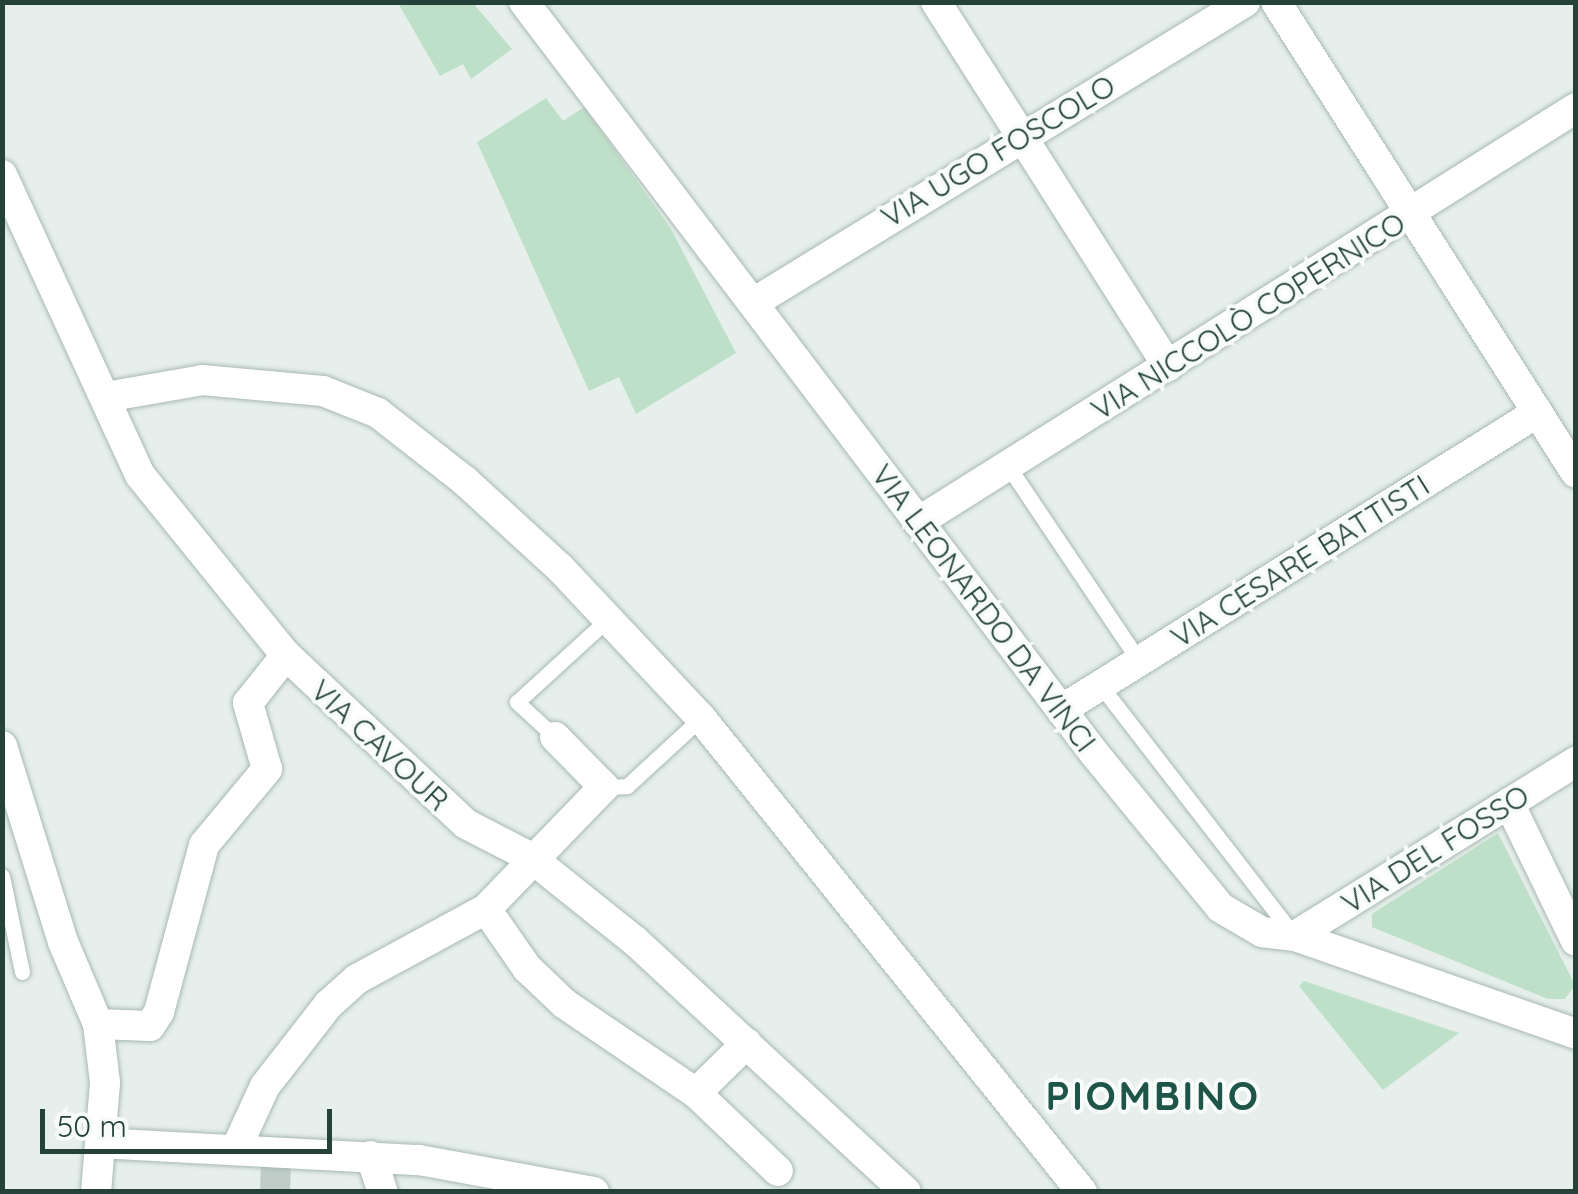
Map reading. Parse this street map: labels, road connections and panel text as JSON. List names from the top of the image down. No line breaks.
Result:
{"streets":{"street":["VIA UGO FOSCOLO","VIA NICCOLÒ COPERNICO","VIA CESARE BATTISTI","VIA LEONARDO DA VINCI","VIA CAVOUR","VIA DEL FOSSO"]},"crossings":[["VIA UGO FOSCOLO","VIA LEONARDO DA VINCI"],["VIA NICCOLÒ COPERNICO","VIA LEONARDO DA VINCI"],["VIA CESARE BATTISTI","VIA LEONARDO DA VINCI"],["VIA LEONARDO DA VINCI","VIA DEL FOSSO"]],"districts":["PIOMBINO"],"scale_bar":"50 m"}
